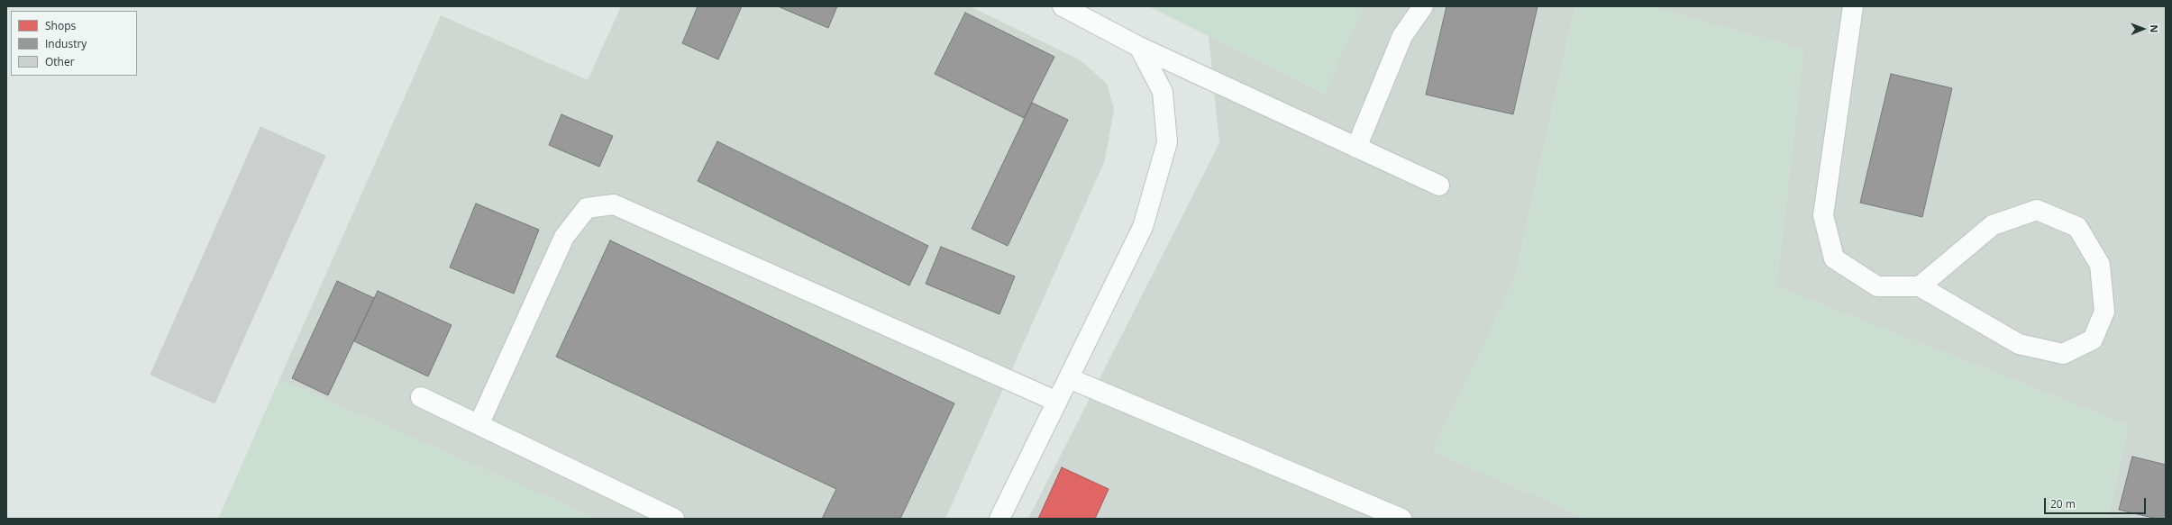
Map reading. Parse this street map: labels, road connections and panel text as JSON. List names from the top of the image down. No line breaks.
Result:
{"legend":["Shops","Industry","Other"],"scale_bar":"20 m","north":"right"}
